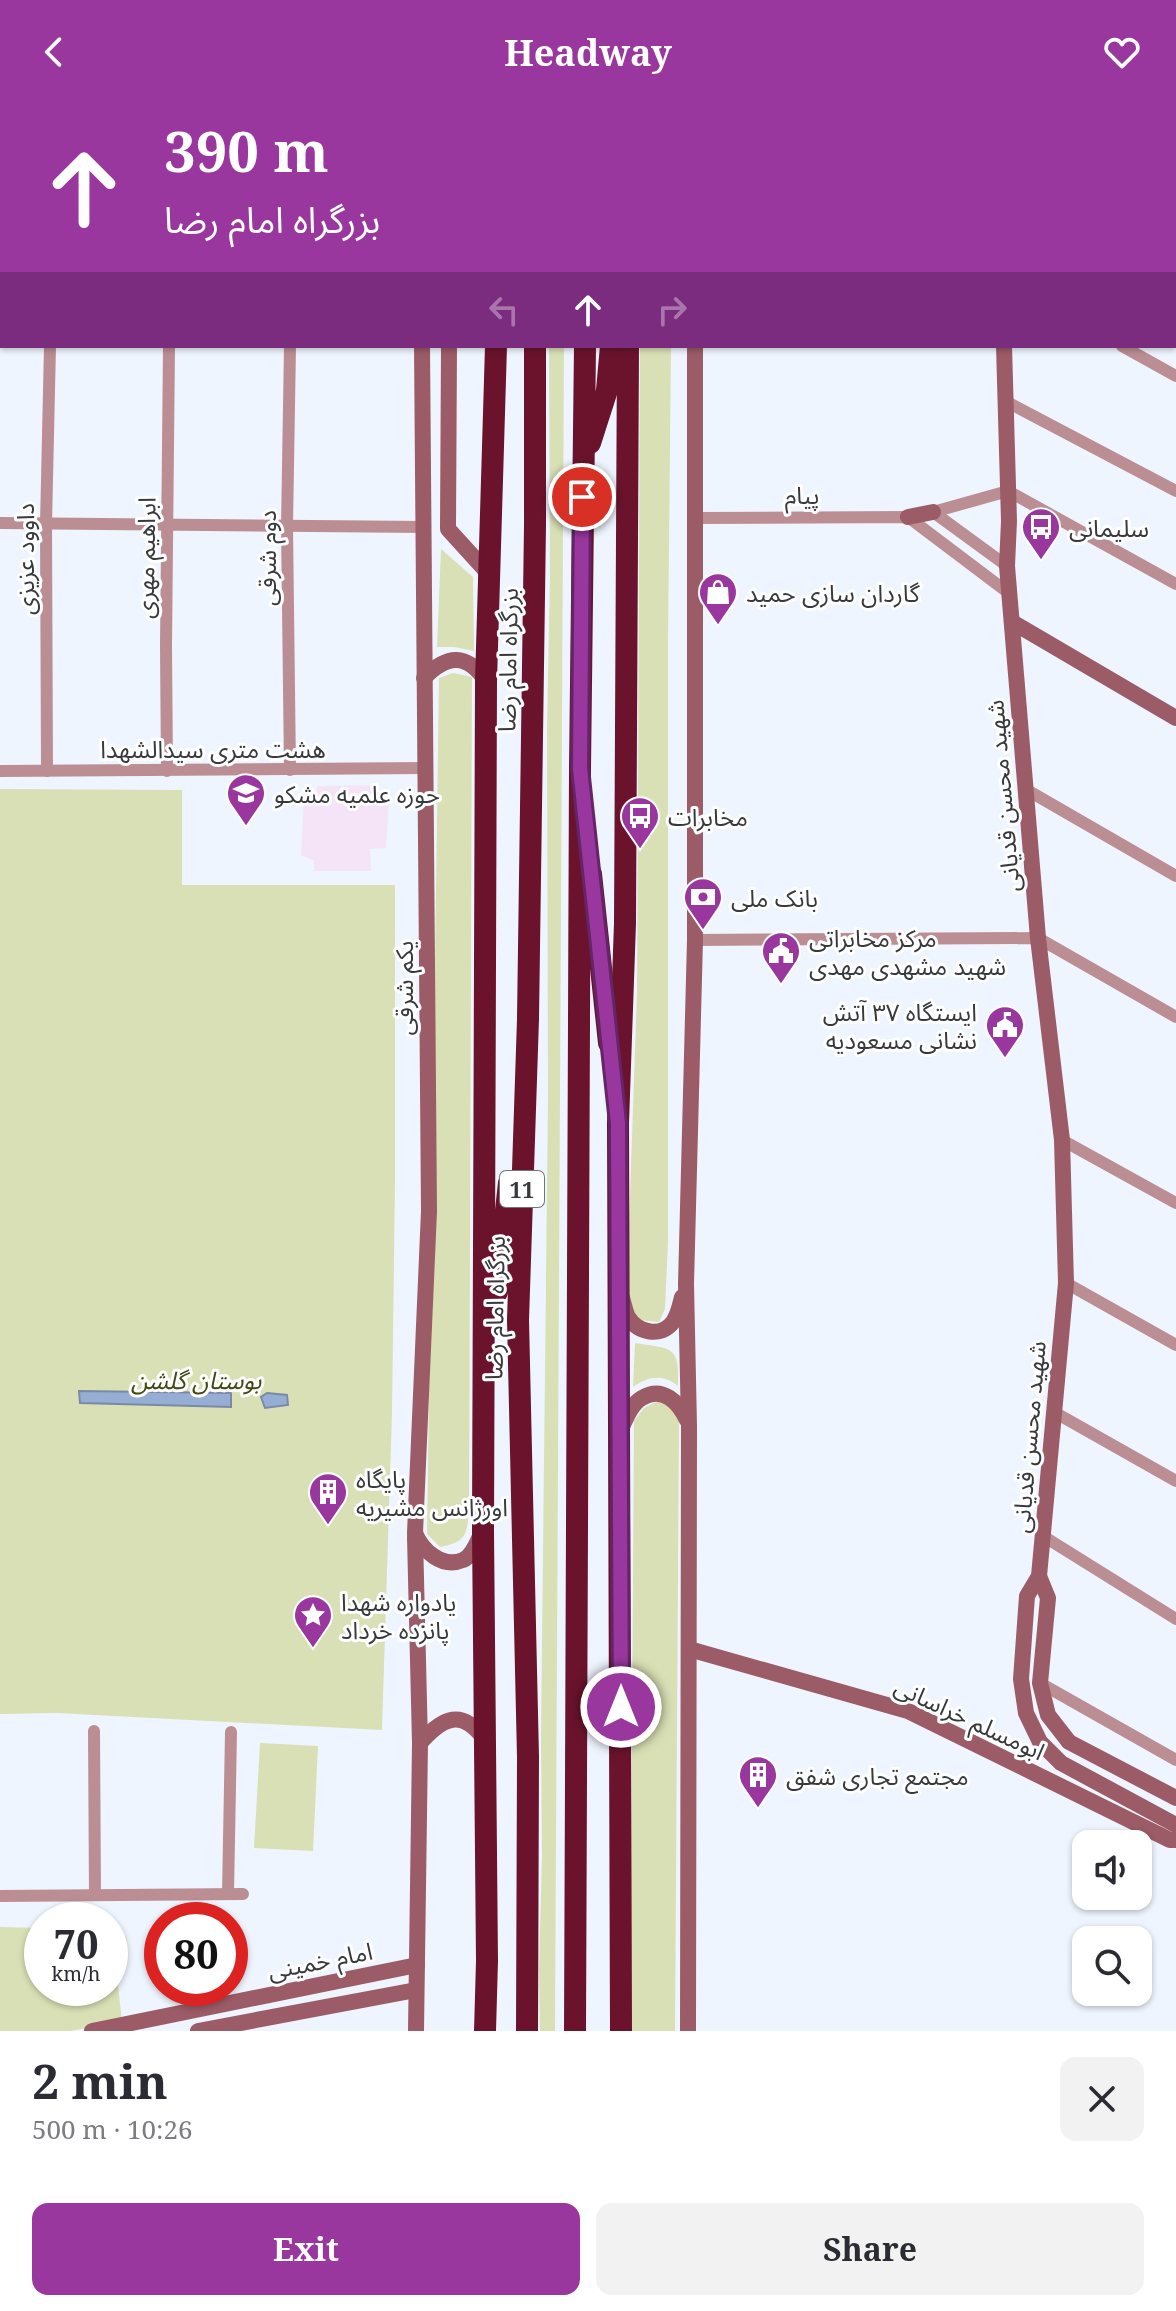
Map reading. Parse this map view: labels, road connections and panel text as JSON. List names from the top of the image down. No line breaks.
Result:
{"streets":{"highway":["بزرگراه امام رضا","11"],"main road":["پیام","شهید محسن قدیانی","یکم شرقی","ابومسلم خراسانی","امام خمینی"],"street":["ابراهیم مهری","دوم شرقی","داوود عزیزی","هشت متری سیدالشهدا"]},"crossings":[["پیام","شهید محسن قدیانی"],["ابراهیم مهری","هشت متری سیدالشهدا"],["دوم شرقی","هشت متری سیدالشهدا"],["داوود عزیزی","هشت متری سیدالشهدا"],["هشت متری سیدالشهدا","یکم شرقی"],["شهید محسن قدیانی","ابومسلم خراسانی"],["یکم شرقی","امام خمینی"]],"parks":["بوستان گلشن"],"places":{"bus stop":["سلیمانی","مخابرات"],"shop":["گاردان سازی حمید"],"school or university":["حوزه علمیه مشکو"],"bank":["بانک ملی"],"public building":["مرکز مخابراتی شهید مشهدی مهدی","ایستگاه ۳۷ آتش نشانی مسعودیه"],"building":["پایگاه اورژانس مشیریه","مجتمع تجاری شفق"],"place":["یادواره شهدا پانزده خرداد"]},"page":{"header":"Headway","turn":["390 m","بزرگراه امام رضا"],"speed":"70 km/h","limit":"80","heading":["2 min","500 m · 10:26"],"buttons":["Exit","Share"]}}
